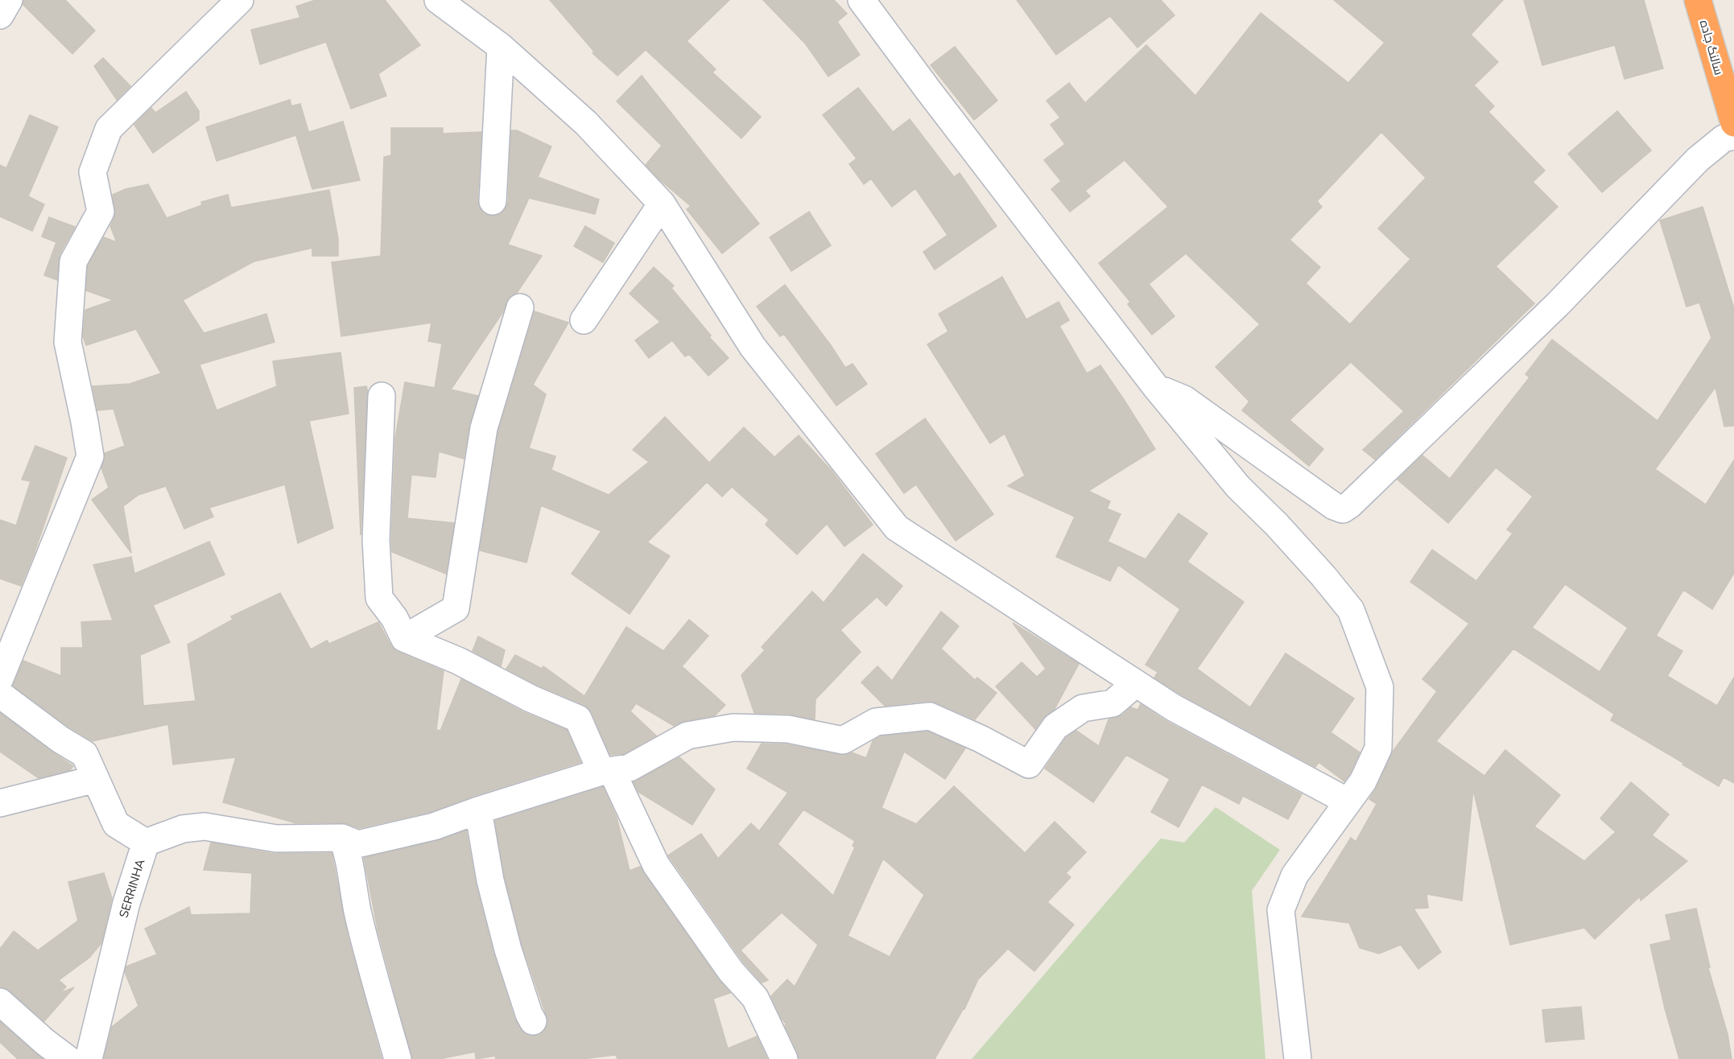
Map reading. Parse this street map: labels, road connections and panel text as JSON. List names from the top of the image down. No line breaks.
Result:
{"streets":{"highway":["سالنگ جاده"],"street":["SERRINHA"]}}
